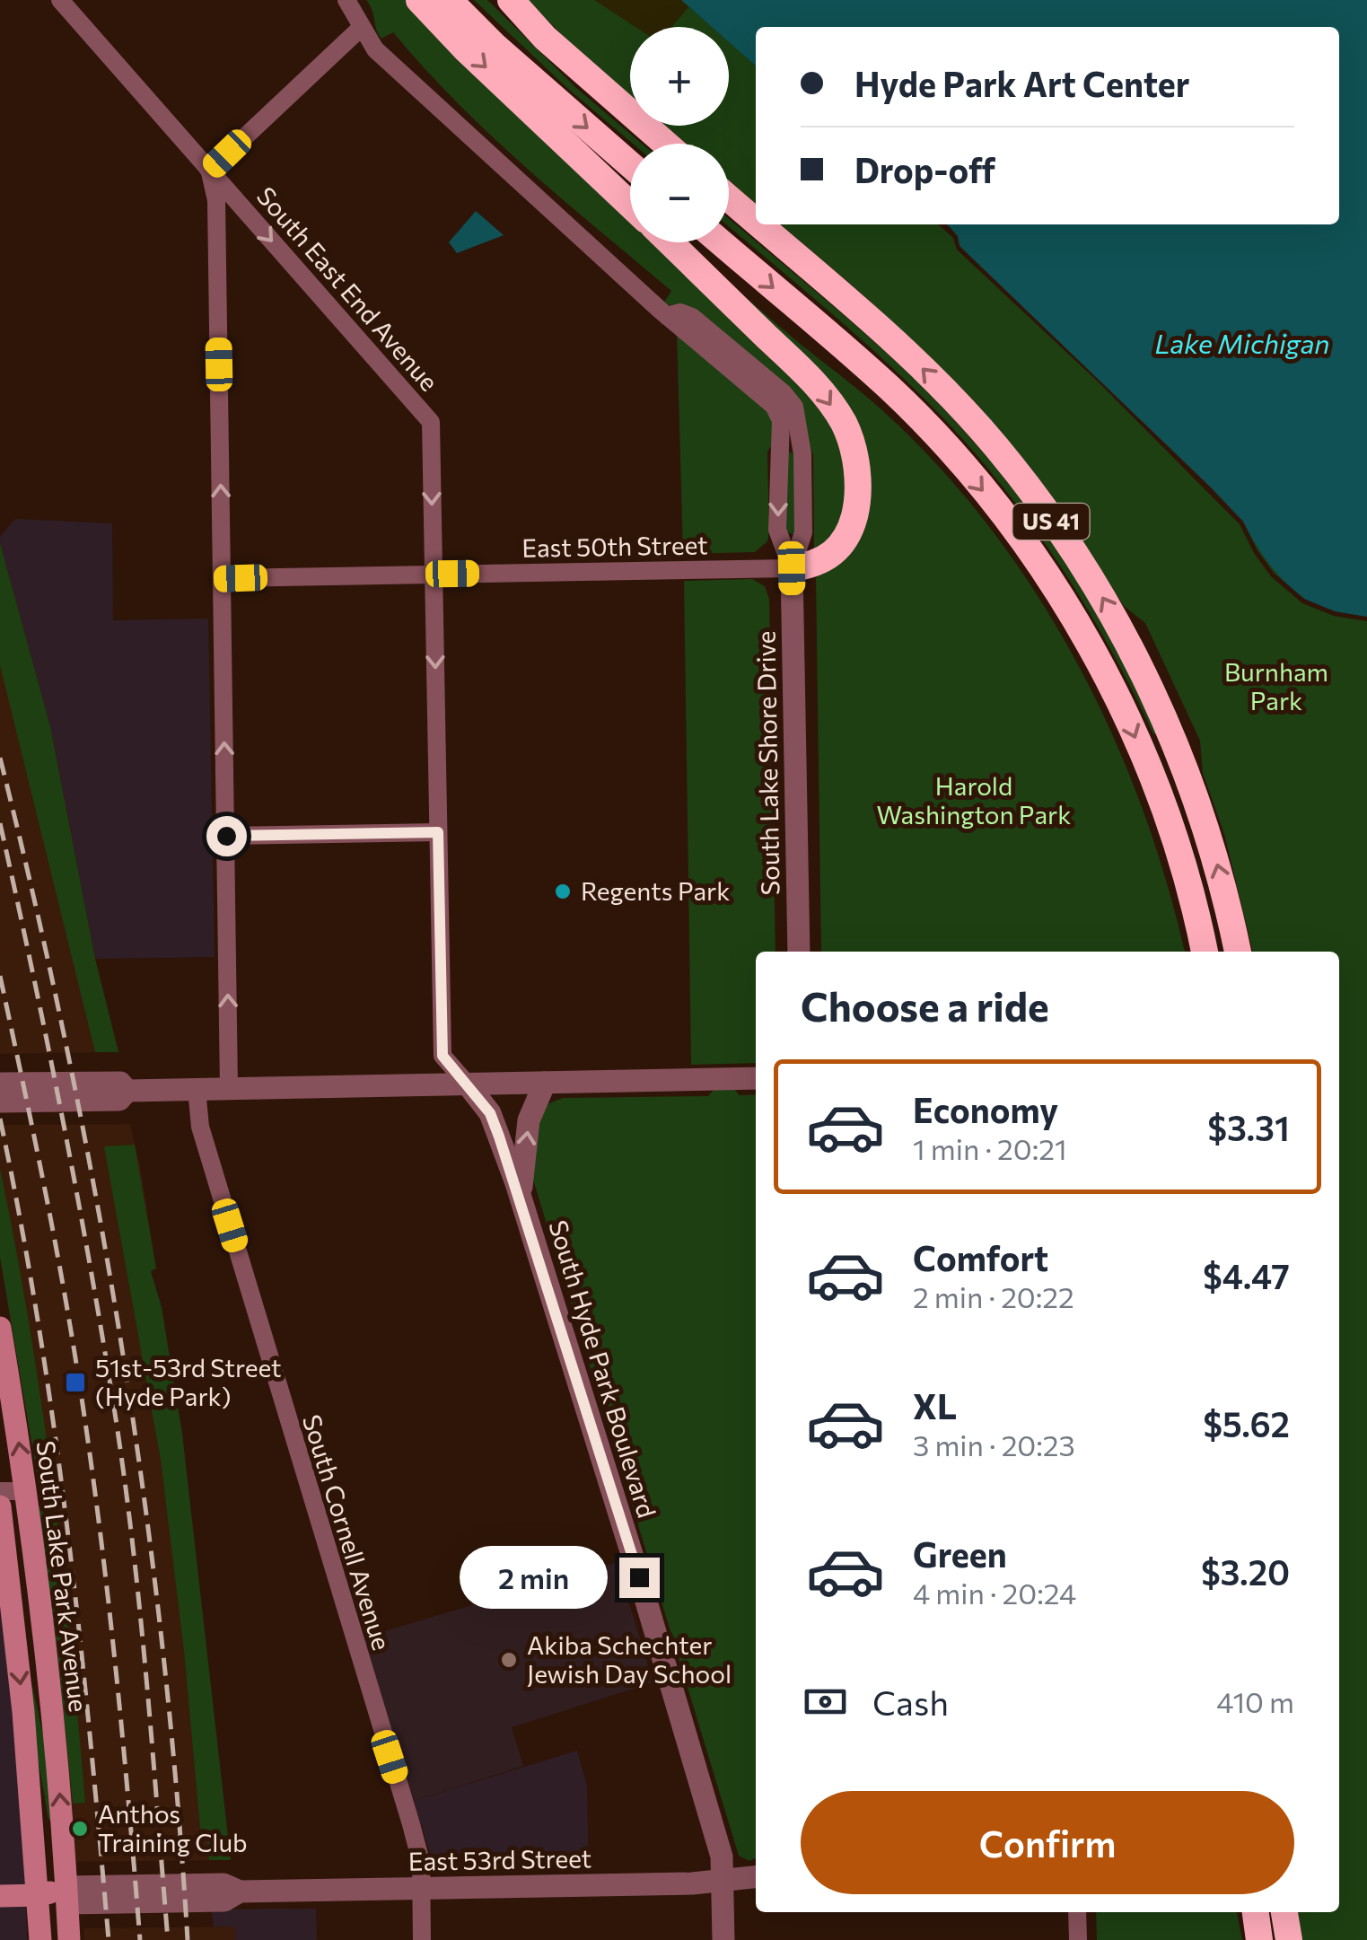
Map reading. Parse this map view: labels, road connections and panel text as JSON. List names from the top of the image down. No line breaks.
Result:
{"streets":{"highway":["US 41"],"main road":["South Lake Park Avenue","East 53rd Street"],"street":["South East End Avenue","East 50th Street","South Lake Shore Drive","South Hyde Park Boulevard","South Cornell Avenue"]},"crossings":[["South East End Avenue","East 50th Street"],["South East End Avenue","South Hyde Park Boulevard"],["East 50th Street","South Lake Shore Drive"],["South Hyde Park Boulevard","East 53rd Street"],["South Cornell Avenue","East 53rd Street"],["South Lake Park Avenue","East 53rd Street"]],"water":["Lake Michigan"],"parks":["Burnham Park","Harold Washington Park"],"places":{"other":["Regents Park","Akiba Schechter Jewish Day School","Anthos Training Club"],"transit":["51st-53rd Street (Hyde Park)"]},"page":{"map_buttons":["+","−"],"banner":["Hyde Park Art Center","Drop-off"],"heading":"Choose a ride","list":[{"name":"Economy","note":"1 min · 20:21","value":"$3.31"},{"name":"Comfort","note":"2 min · 20:22","value":"$4.47"},{"name":"XL","note":"3 min · 20:23","value":"$5.62"},{"name":"Green","note":"4 min · 20:24","value":"$3.20"}],"bubble":"2 min","pay":["Cash","410 m"],"buttons":"Confirm"}}
